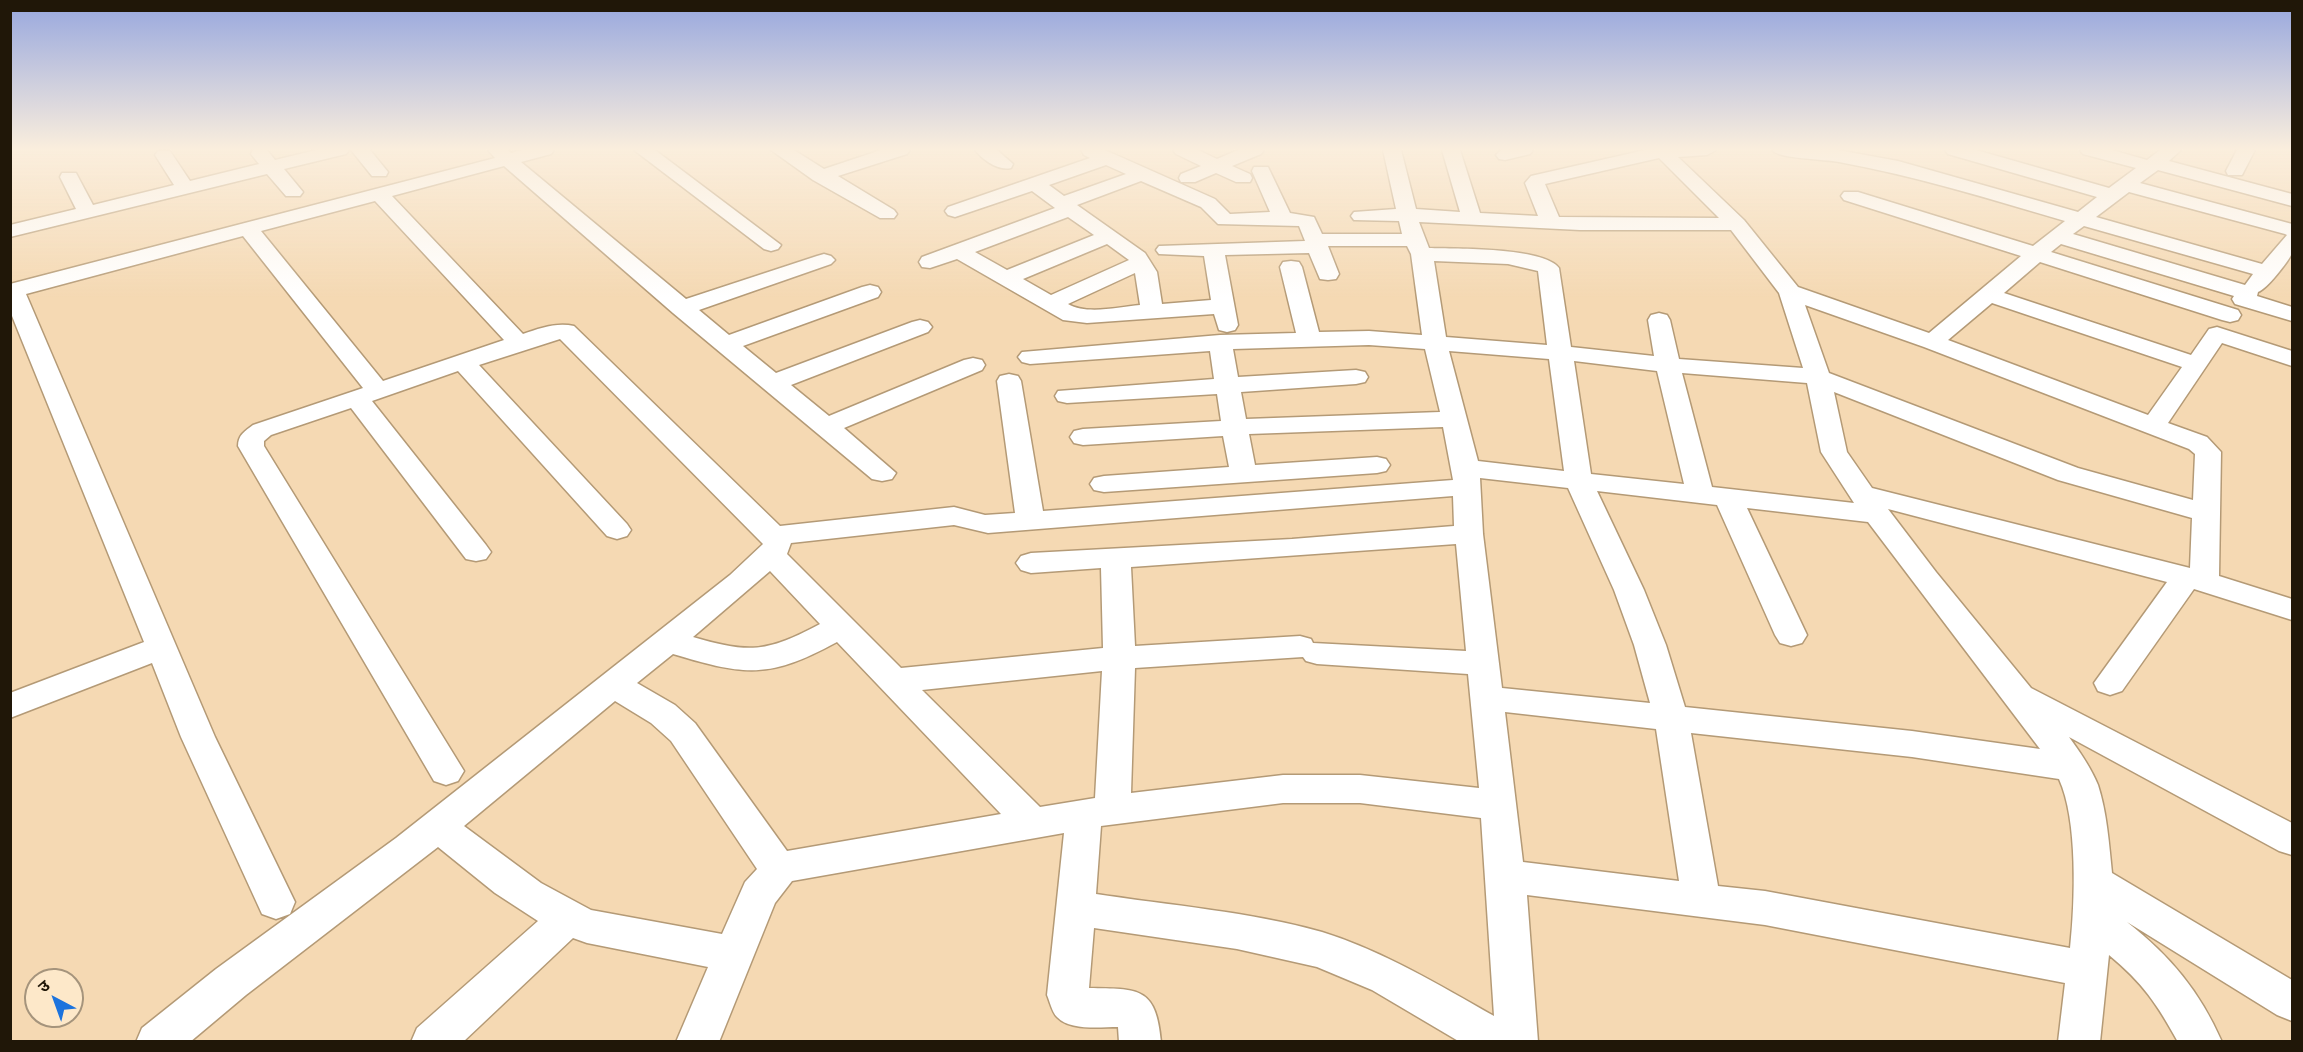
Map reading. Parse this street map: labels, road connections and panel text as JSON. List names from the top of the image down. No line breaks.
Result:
{"north":"top left"}
